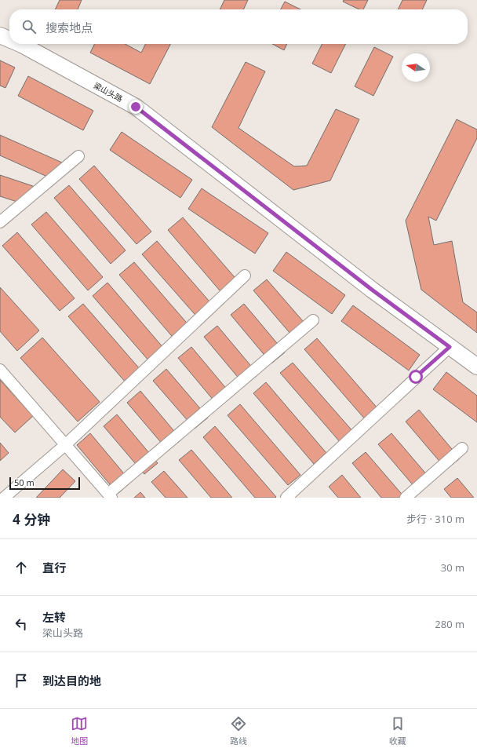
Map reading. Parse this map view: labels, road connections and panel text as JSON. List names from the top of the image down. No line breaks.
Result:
{"streets":{"street":["梁山头路"]},"scale_bar":"50 m","north":"left","page":{"search":"搜索地点","scale":"50 m","heading":["4 分钟","步行 · 310 m"],"list":[["直行","30 m"],["左转","梁山头路","280 m"],"到达目的地"],"nav":["地图","路线","收藏"]}}
